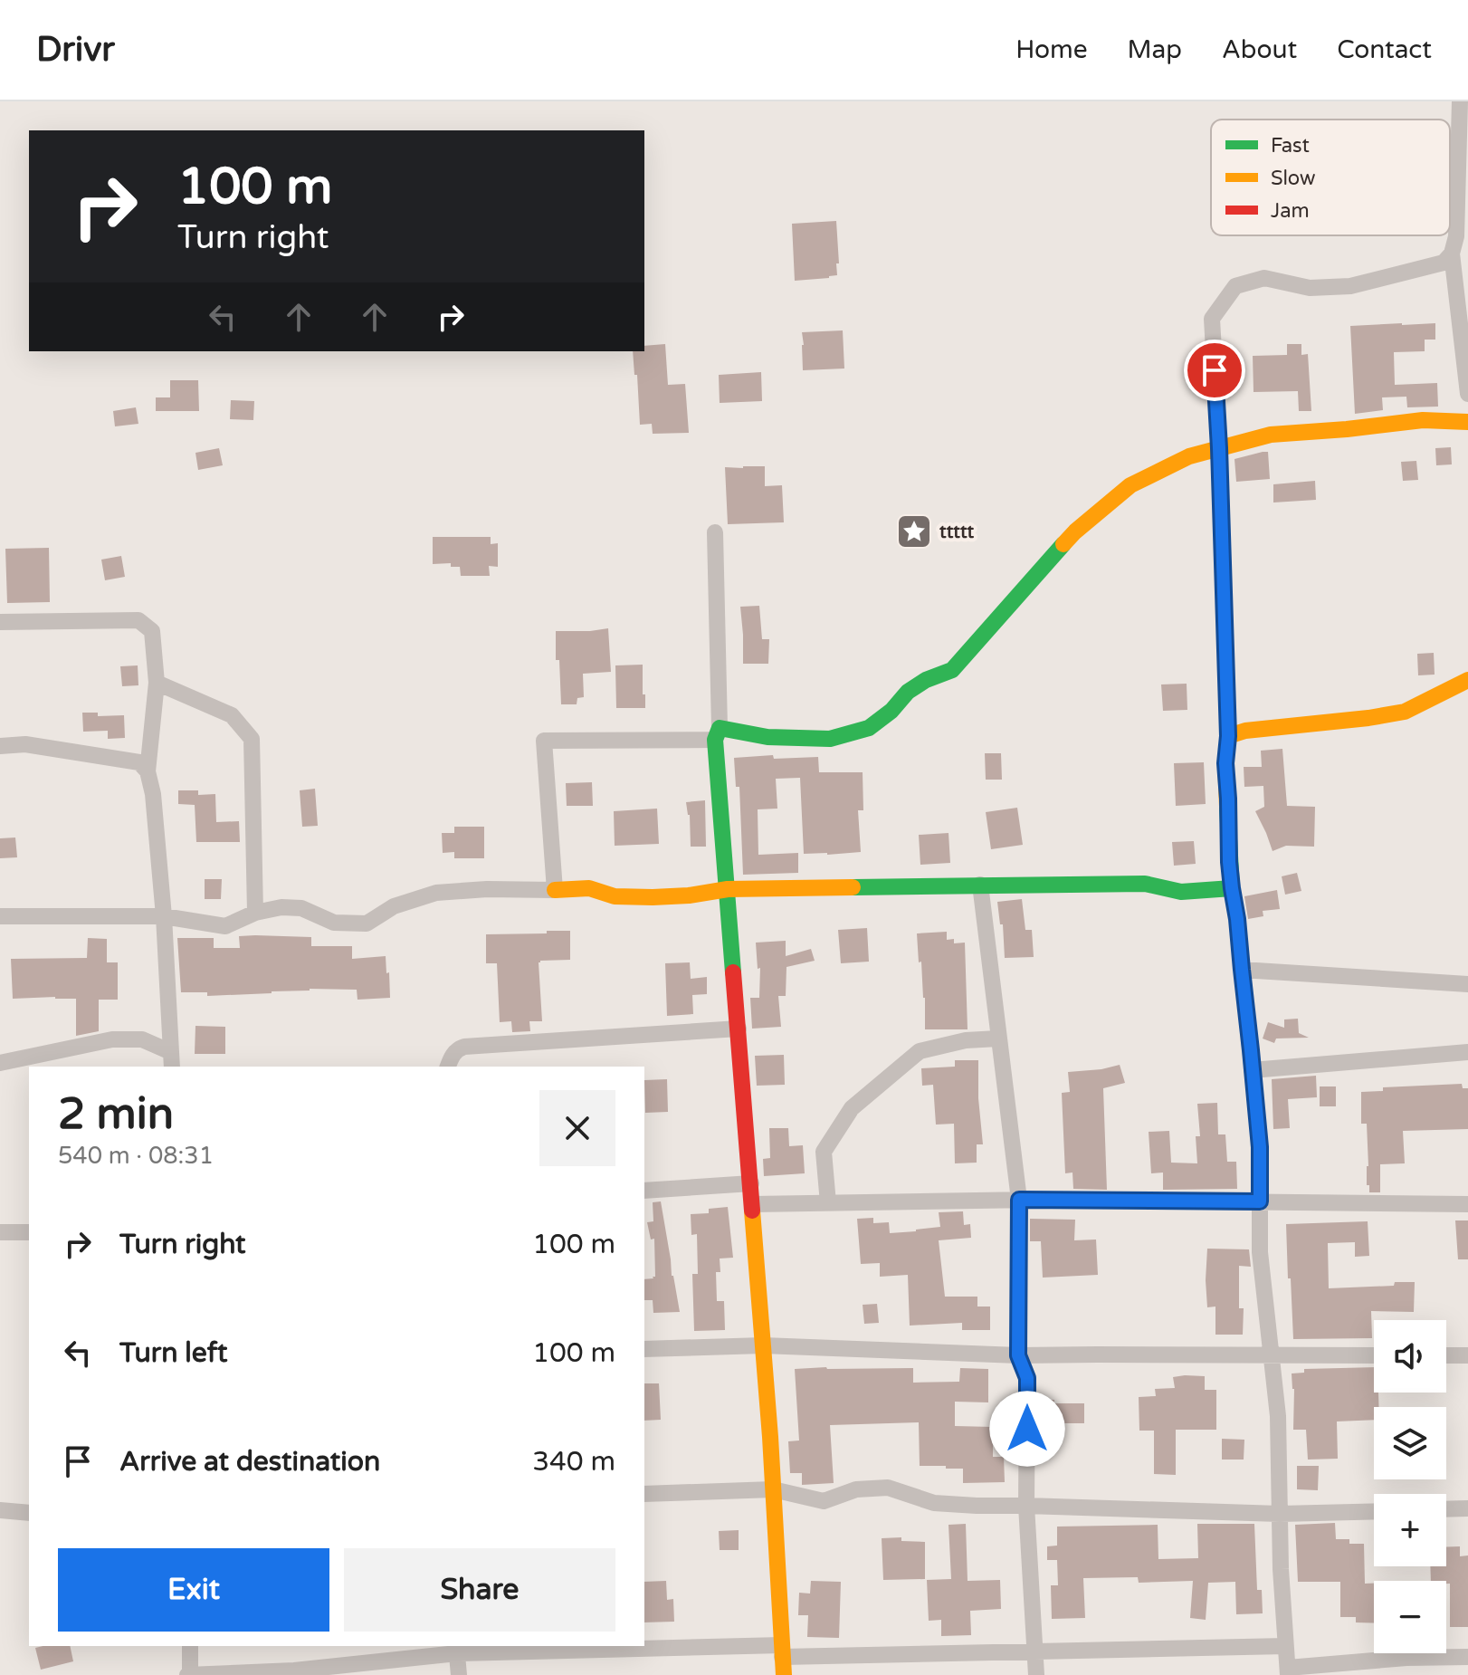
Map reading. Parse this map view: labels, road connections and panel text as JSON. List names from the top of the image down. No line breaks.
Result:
{"places":{"place":["ttttt"]},"legend":["Fast","Slow","Jam"],"page":{"header":"Drivr","nav":["Home","Map","About","Contact"],"turn":["100 m","Turn right"],"heading":["2 min","540 m · 08:31"],"list":[{"name":"Turn right","value":"100 m"},{"name":"Turn left","value":"100 m"},{"name":"Arrive at destination","value":"340 m"}],"map_buttons":["+","−"],"buttons":["Exit","Share"]}}
